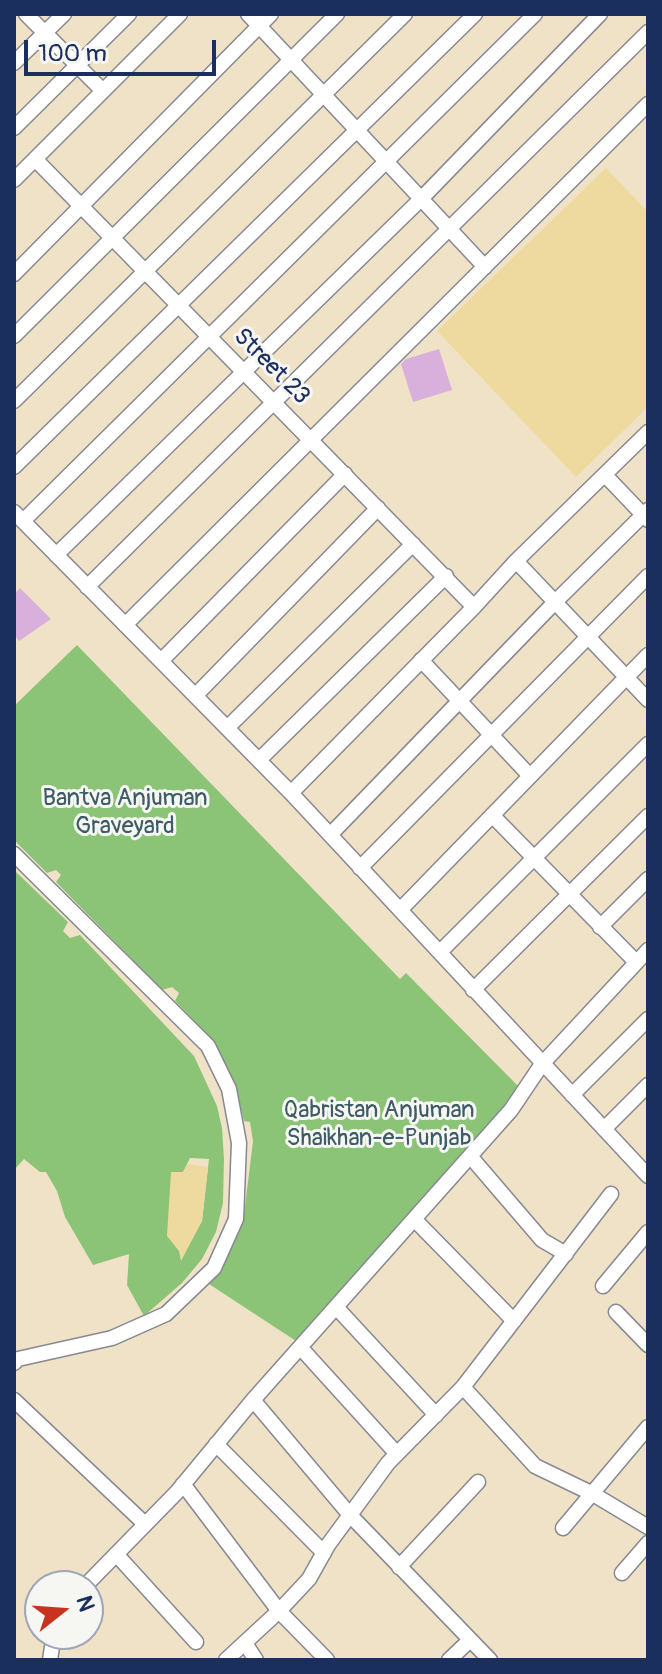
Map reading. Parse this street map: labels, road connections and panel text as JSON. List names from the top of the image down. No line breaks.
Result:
{"streets":{"street":["Street 23"]},"parks":["Bantva Anjuman Graveyard","Qabristan Anjuman Shaikhan-e-Punjab"],"scale_bar":"100 m","north":"right"}
